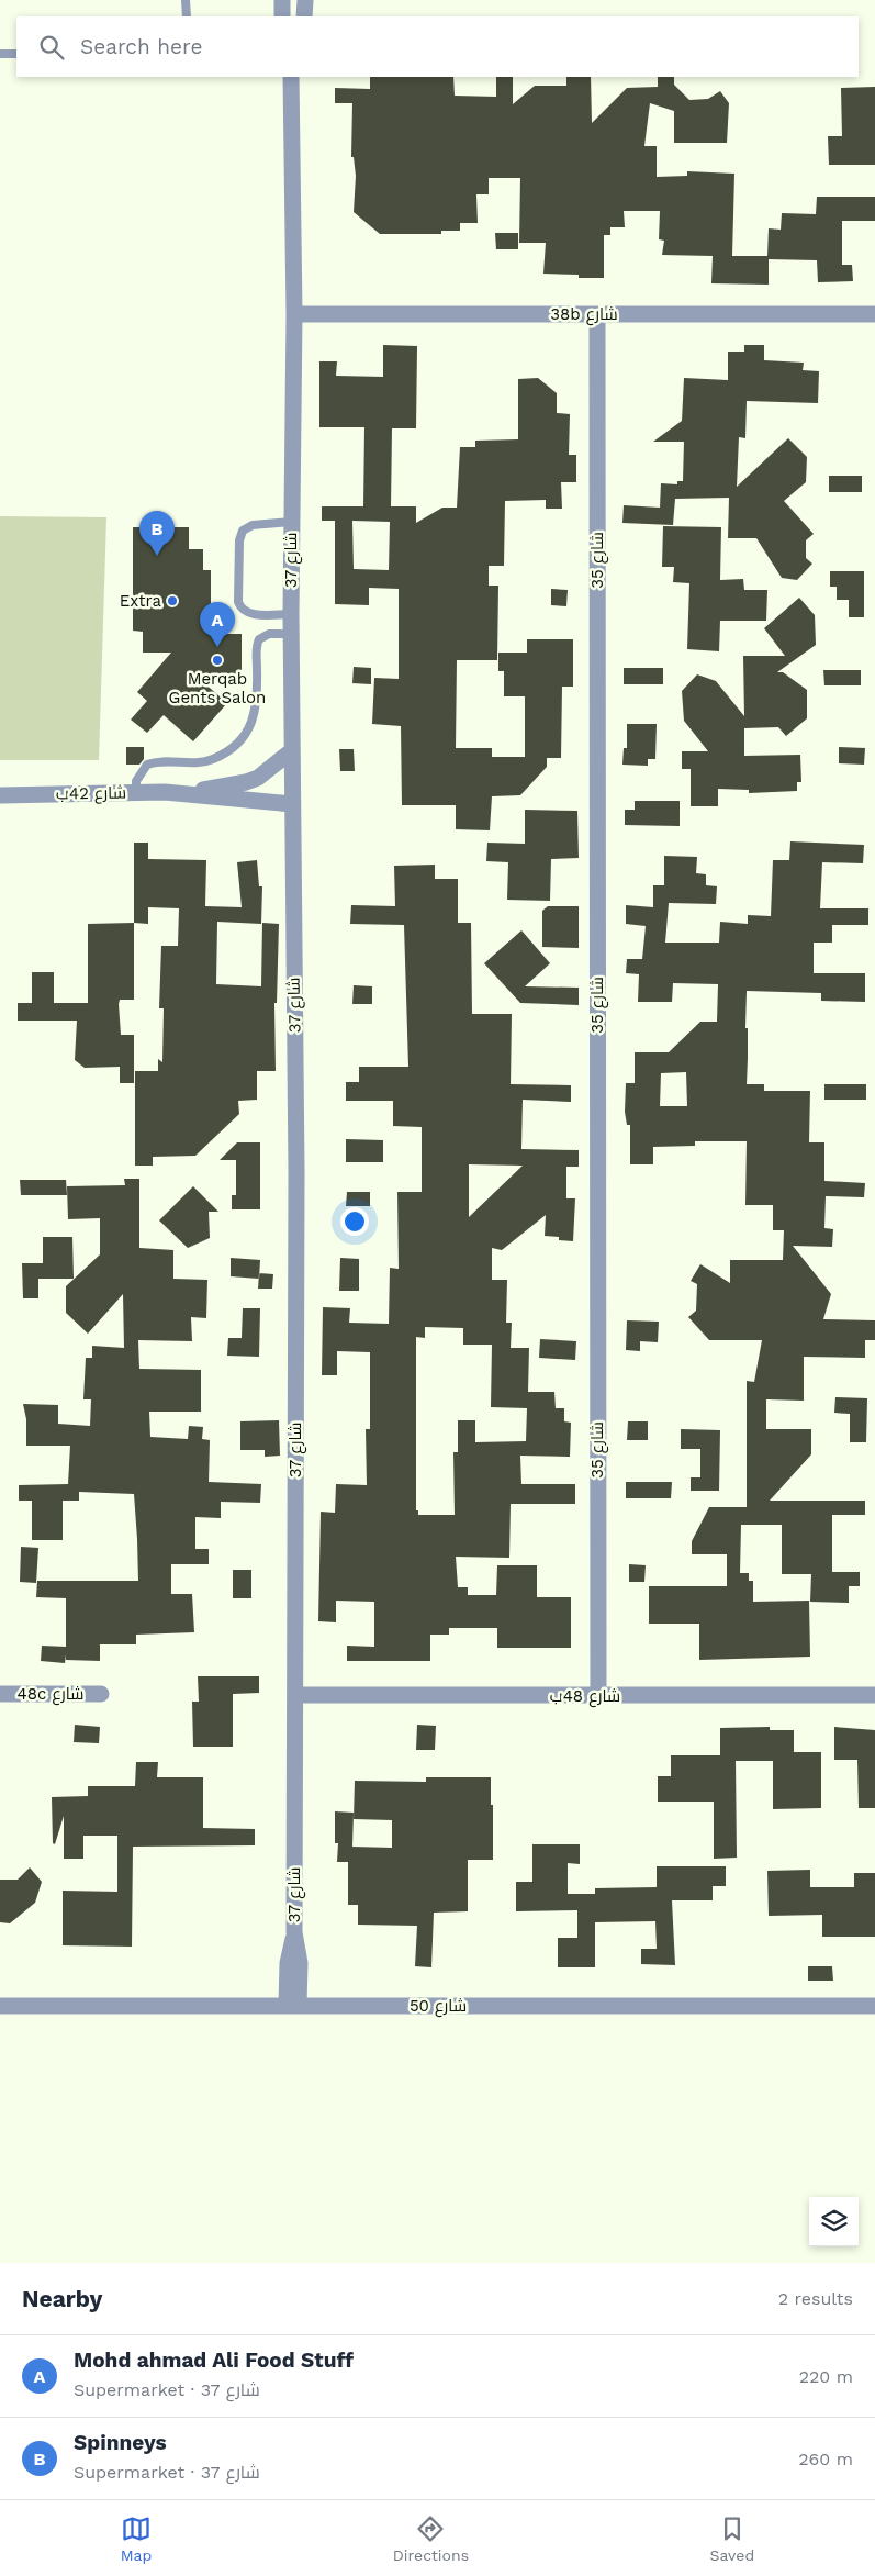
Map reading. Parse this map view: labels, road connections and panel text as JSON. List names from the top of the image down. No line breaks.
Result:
{"streets":{"street":["38b شارع","شارع 37","شارع 35","شارع 42ب","48c شارع","شارع 48ب","شارع 50"]},"crossings":[["38b شارع","شارع 37"],["38b شارع","شارع 35"],["شارع 37","شارع 42ب"],["شارع 37","شارع 48ب"],["شارع 37","شارع 50"],["شارع 35","شارع 48ب"]],"places":["Extra","Merqab Gents Salon"],"page":{"search":"Search here","pins":["B","A"],"heading":["Nearby","2 results"],"list":[{"mark":"A","name":"Mohd ahmad Ali Food Stuff","note":"Supermarket · شارع 37","value":"220 m"},{"mark":"B","name":"Spinneys","note":"Supermarket · شارع 37","value":"260 m"}],"nav":["Map","Directions","Saved"]}}
